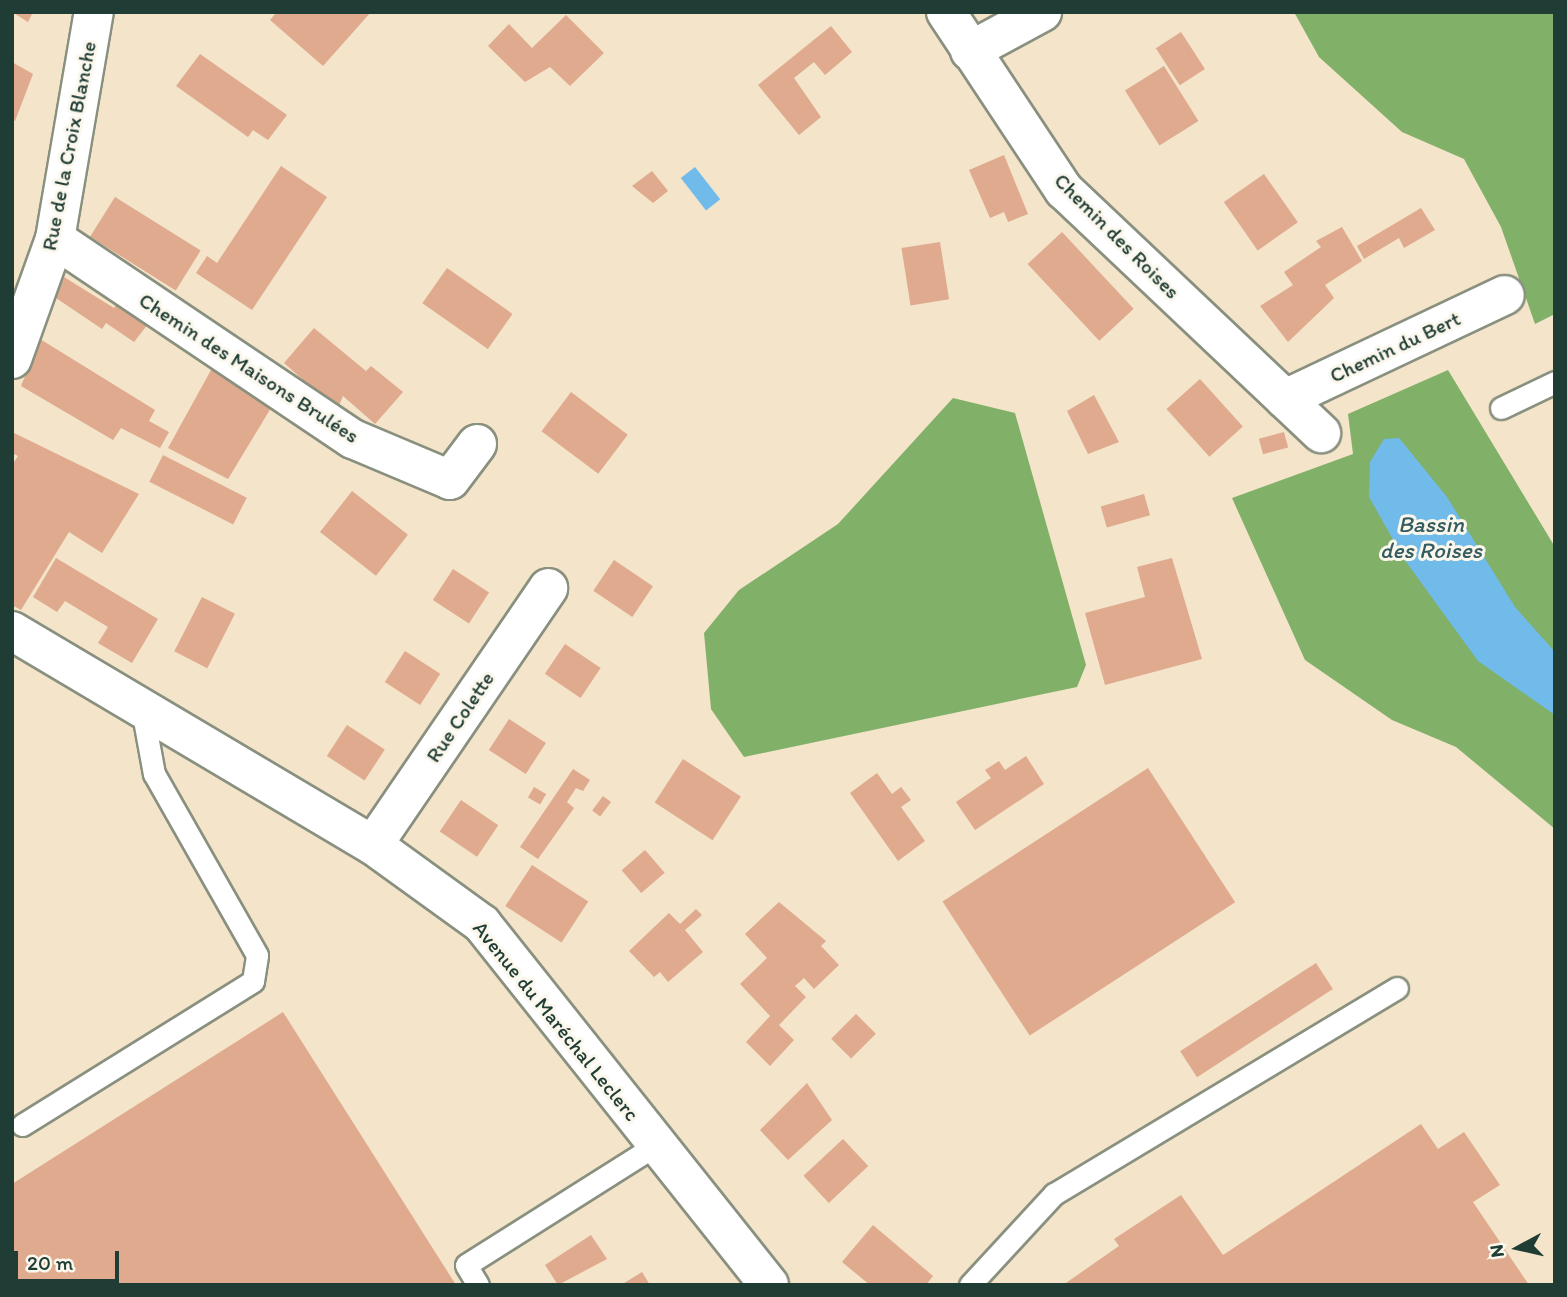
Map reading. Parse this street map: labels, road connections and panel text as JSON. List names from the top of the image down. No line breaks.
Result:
{"streets":{"street":["Rue de la Croix Blanche","Chemin des Roises","Chemin du Bert","Chemin des Maisons Brulées","Rue Colette","Avenue du Maréchal Leclerc"]},"crossings":[["Rue de la Croix Blanche","Chemin des Maisons Brulées"],["Chemin des Roises","Chemin du Bert"],["Rue Colette","Avenue du Maréchal Leclerc"]],"water":["Bassin des Roises"],"scale_bar":"20 m","north":"left"}
